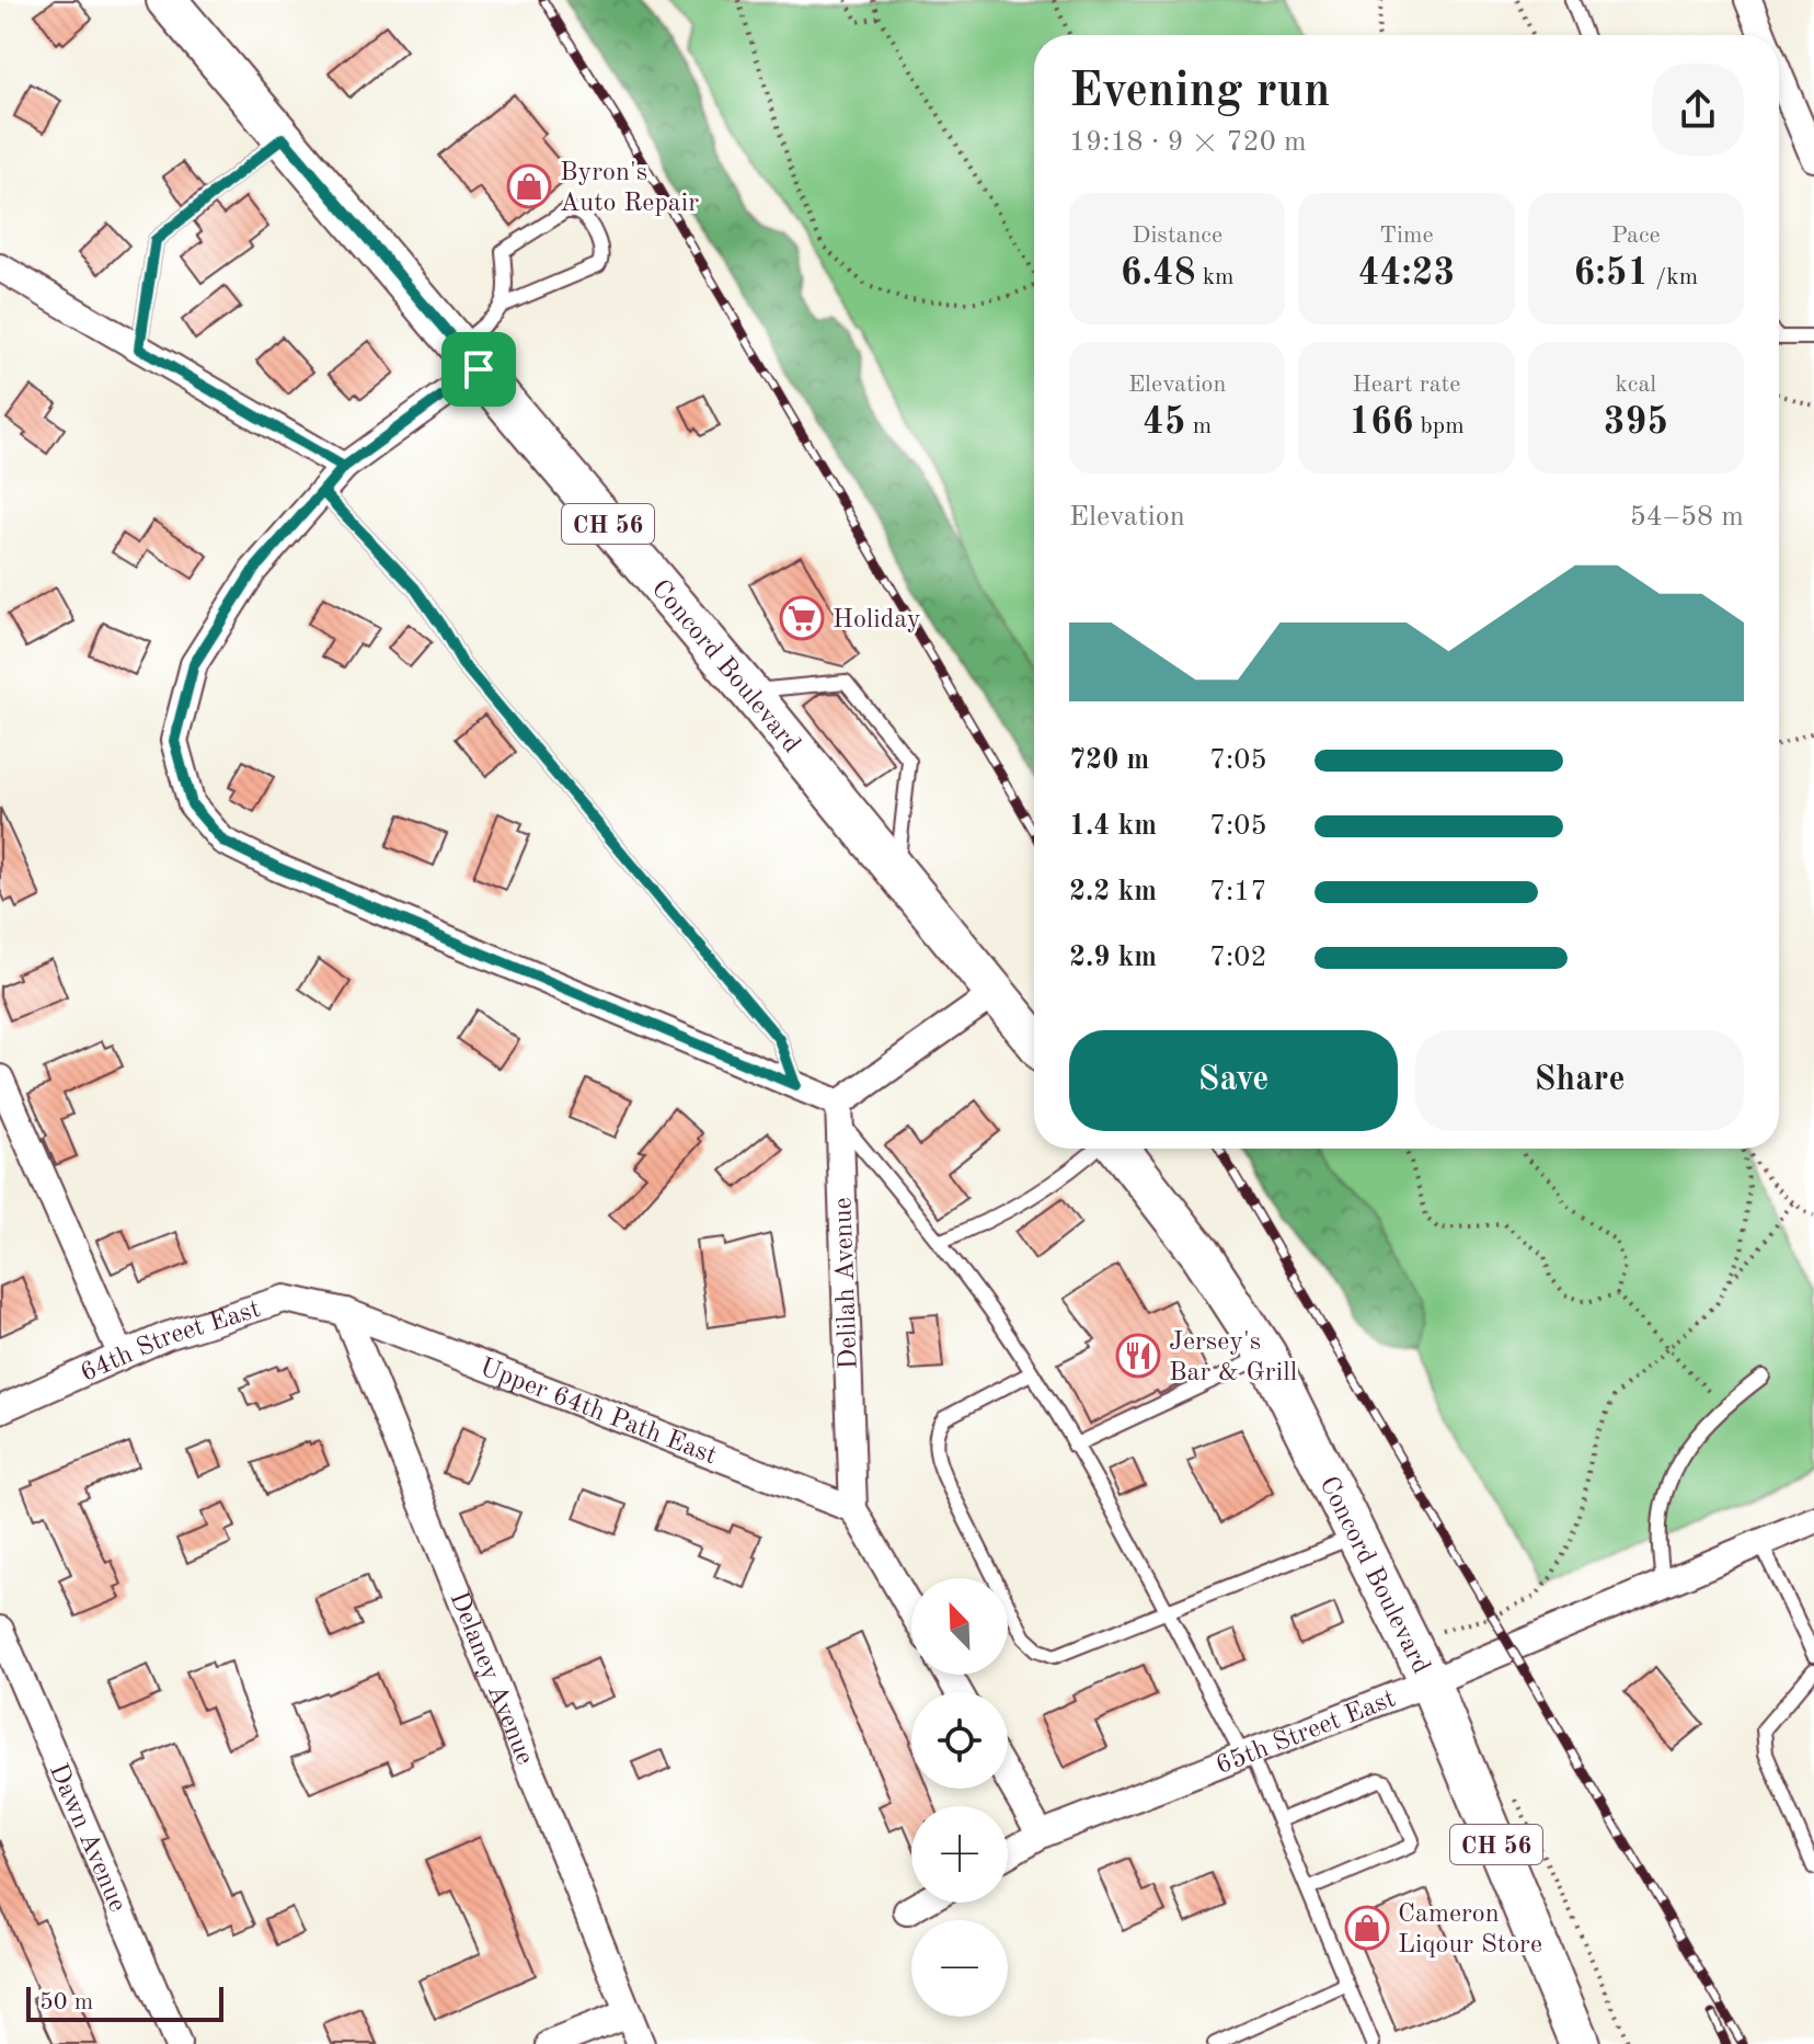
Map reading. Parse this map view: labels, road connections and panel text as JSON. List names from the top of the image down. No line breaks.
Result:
{"streets":{"main road":["CH 56","Concord Boulevard"],"street":["Delilah Avenue","64th Street East","Upper 64th Path East","Delaney Avenue","65th Street East","Dawn Avenue"]},"crossings":[["Concord Boulevard","65th Street East"],["Delilah Avenue","Upper 64th Path East"],["64th Street East","Upper 64th Path East"],["64th Street East","Delaney Avenue"],["Upper 64th Path East","Delaney Avenue"]],"places":{"shop":["Byron's Auto Repair","Cameron Liqour Store"],"supermarket":["Holiday"],"restaurant":["Jersey's Bar & Grill"]},"scale_bar":"50 m","north":"top left","page":{"heading":["Evening run","19:18 · 9 × 720 m"],"stats":[["Distance","6.48 km"],["Time","44:23"],["Pace","6:51 /km"],["Elevation","45 m"],["Heart rate","166 bpm"],["kcal","395"]],"chart":["Elevation","54–58 m"],"list":[{"name":"720 m","note":"7:05"},{"name":"1.4 km","note":"7:05"},{"name":"2.2 km","note":"7:17"},{"name":"2.9 km","note":"7:02"}],"buttons":["Save","Share"],"map_buttons":["+","−"],"scale":"50 m"}}
